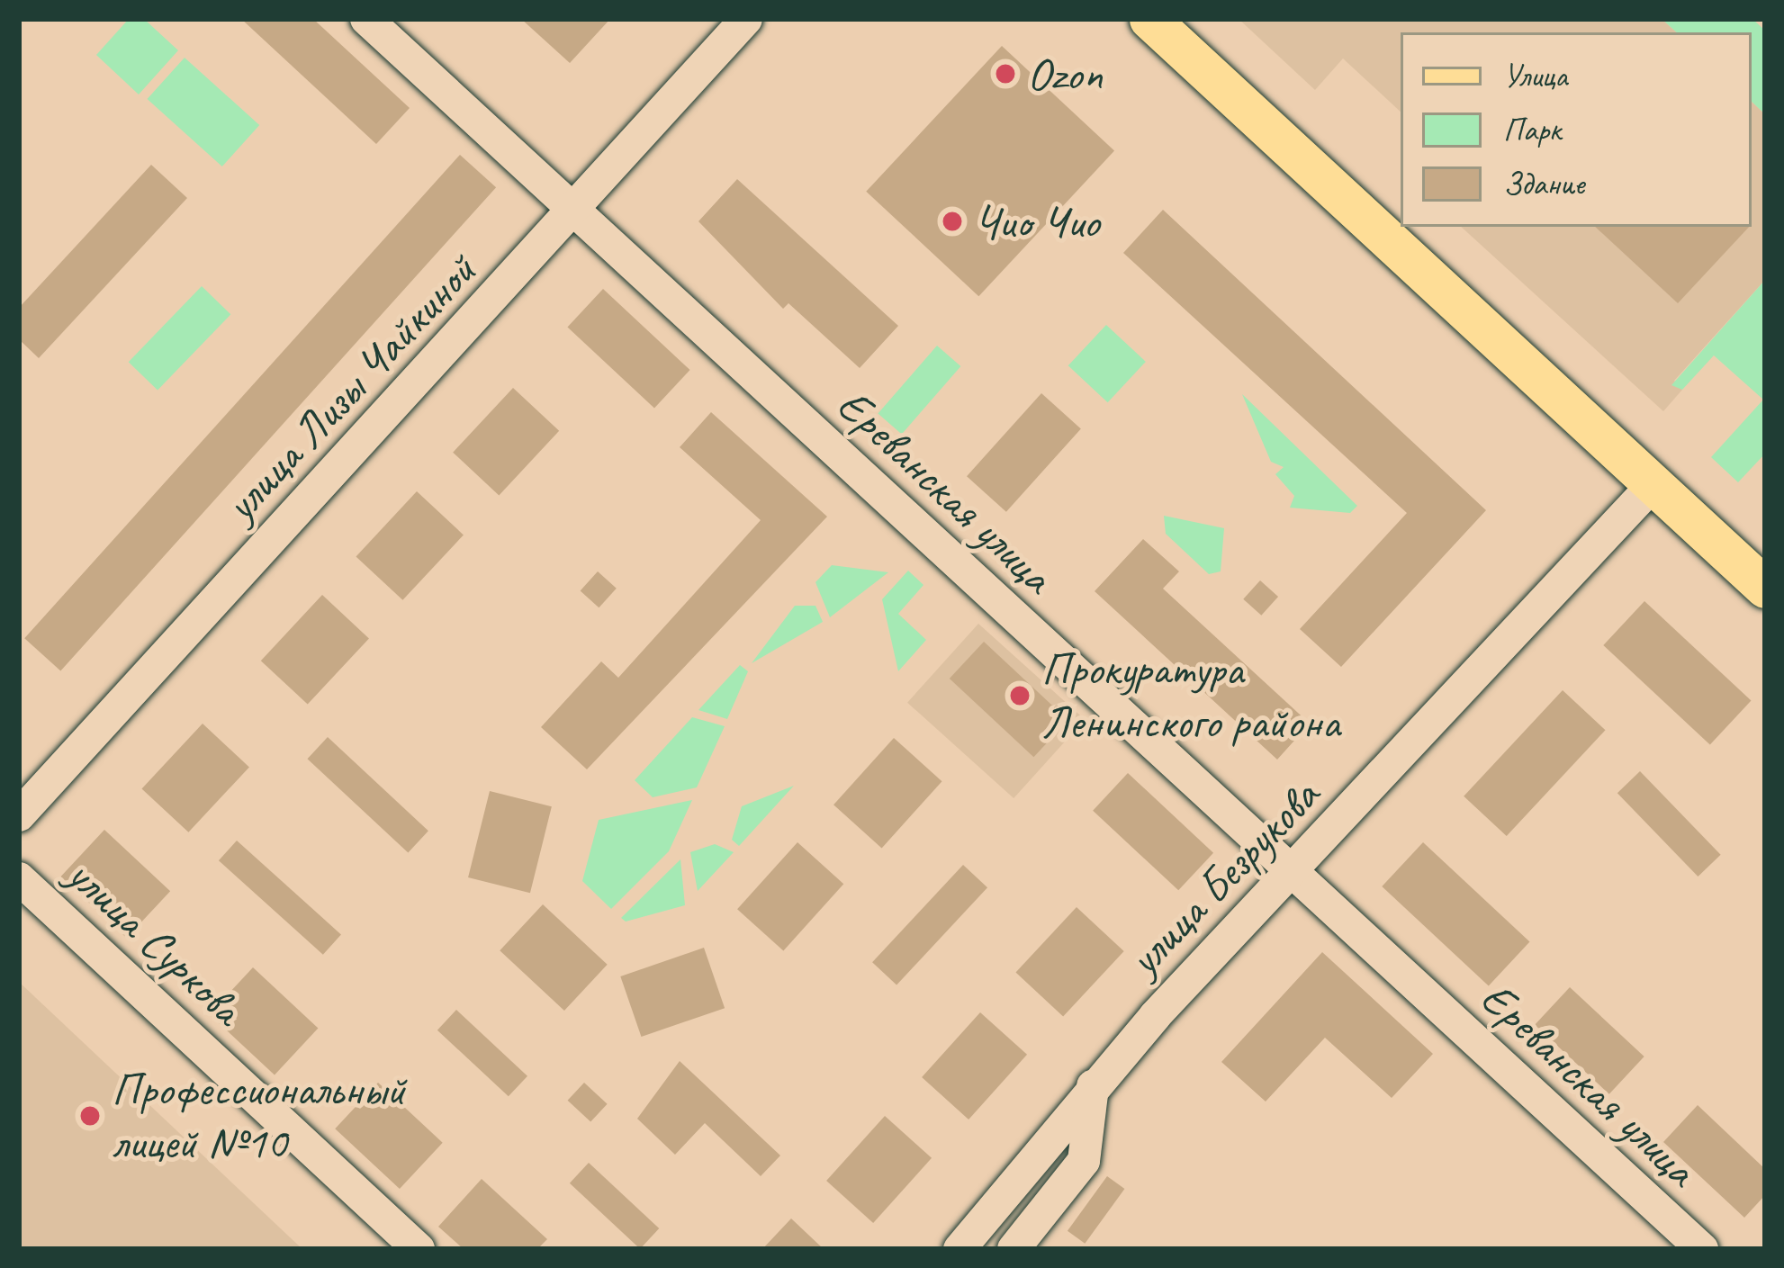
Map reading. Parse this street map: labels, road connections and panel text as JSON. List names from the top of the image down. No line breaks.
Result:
{"streets":{"street":["улица Лизы Чайкиной","Ереванская улица","улица Безрукова","улица Суркова"]},"crossings":[["улица Лизы Чайкиной","Ереванская улица"],["Ереванская улица","улица Безрукова"]],"places":["Ozon","Чио Чио","Прокуратура Ленинского района","Профессиональный лицей №10"],"legend":["Улица","Парк","Здание"]}
